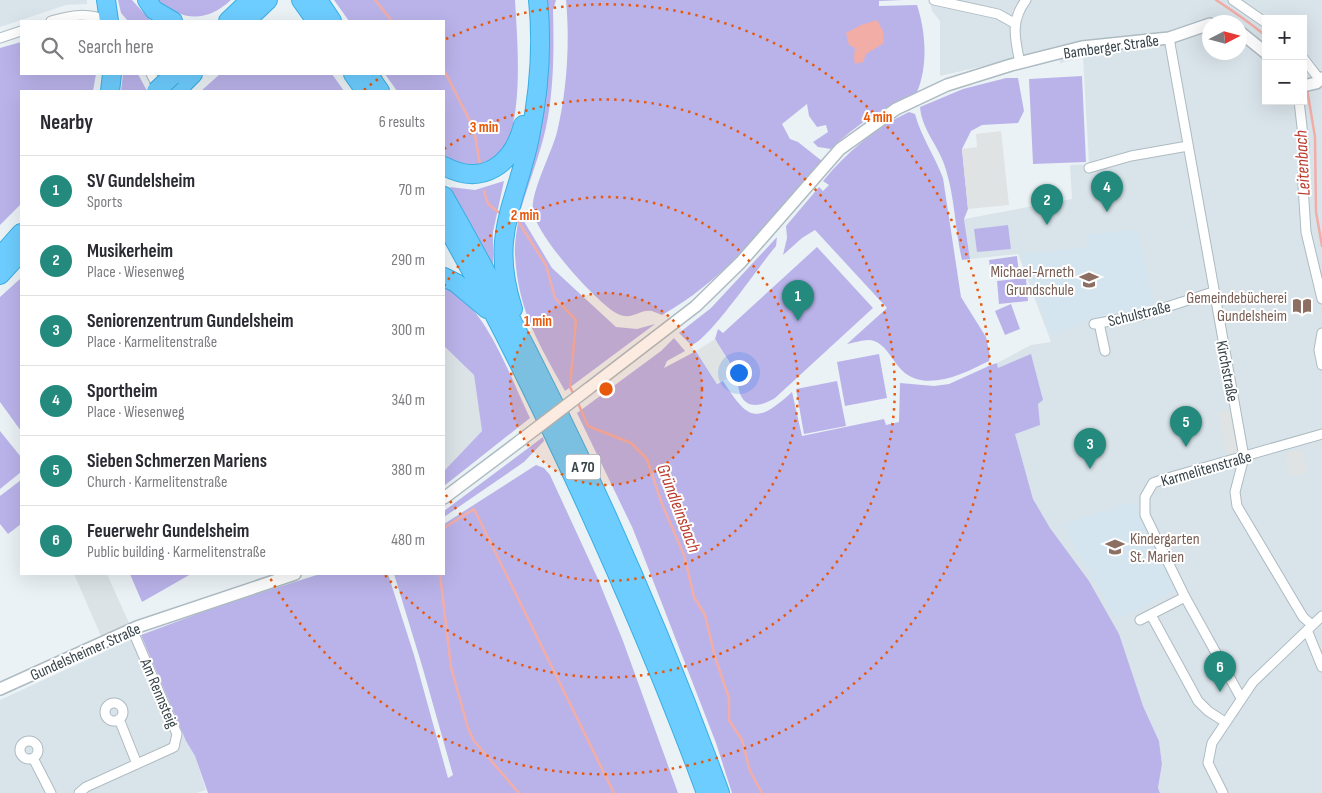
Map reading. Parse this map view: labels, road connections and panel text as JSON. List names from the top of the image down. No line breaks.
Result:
{"streets":{"highway":["A 70"],"street":["Bamberger Straße","Schulstraße","Kirchstraße","Karmelitenstraße","Gundelsheimer Straße","Am Rennsteig"]},"crossings":[["Bamberger Straße","Kirchstraße"],["Schulstraße","Kirchstraße"],["Kirchstraße","Karmelitenstraße"],["Gundelsheimer Straße","Am Rennsteig"]],"water":["Leitenbach","Gründleinsbach"],"places":{"school or university":["Michael-Arneth Grundschule","Kindergarten St. Marien"],"library":["Gemeindebücherei Gundelsheim"]},"north":"right","page":{"map_buttons":["+","−"],"search":"Search here","heading":["Nearby","6 results"],"list":[{"mark":"1","name":"SV Gundelsheim","note":"Sports","value":"70 m"},{"mark":"2","name":"Musikerheim","note":"Place · Wiesenweg","value":"290 m"},{"mark":"3","name":"Seniorenzentrum Gundelsheim","note":"Place · Karmelitenstraße","value":"300 m"},{"mark":"4","name":"Sportheim","note":"Place · Wiesenweg","value":"340 m"},{"mark":"5","name":"Sieben Schmerzen Mariens","note":"Church · Karmelitenstraße","value":"380 m"},{"mark":"6","name":"Feuerwehr Gundelsheim","note":"Public building · Karmelitenstraße","value":"480 m"}],"pins":["4","2","1","5","3","6"]},"rings":["4 min","3 min","2 min","1 min"]}
